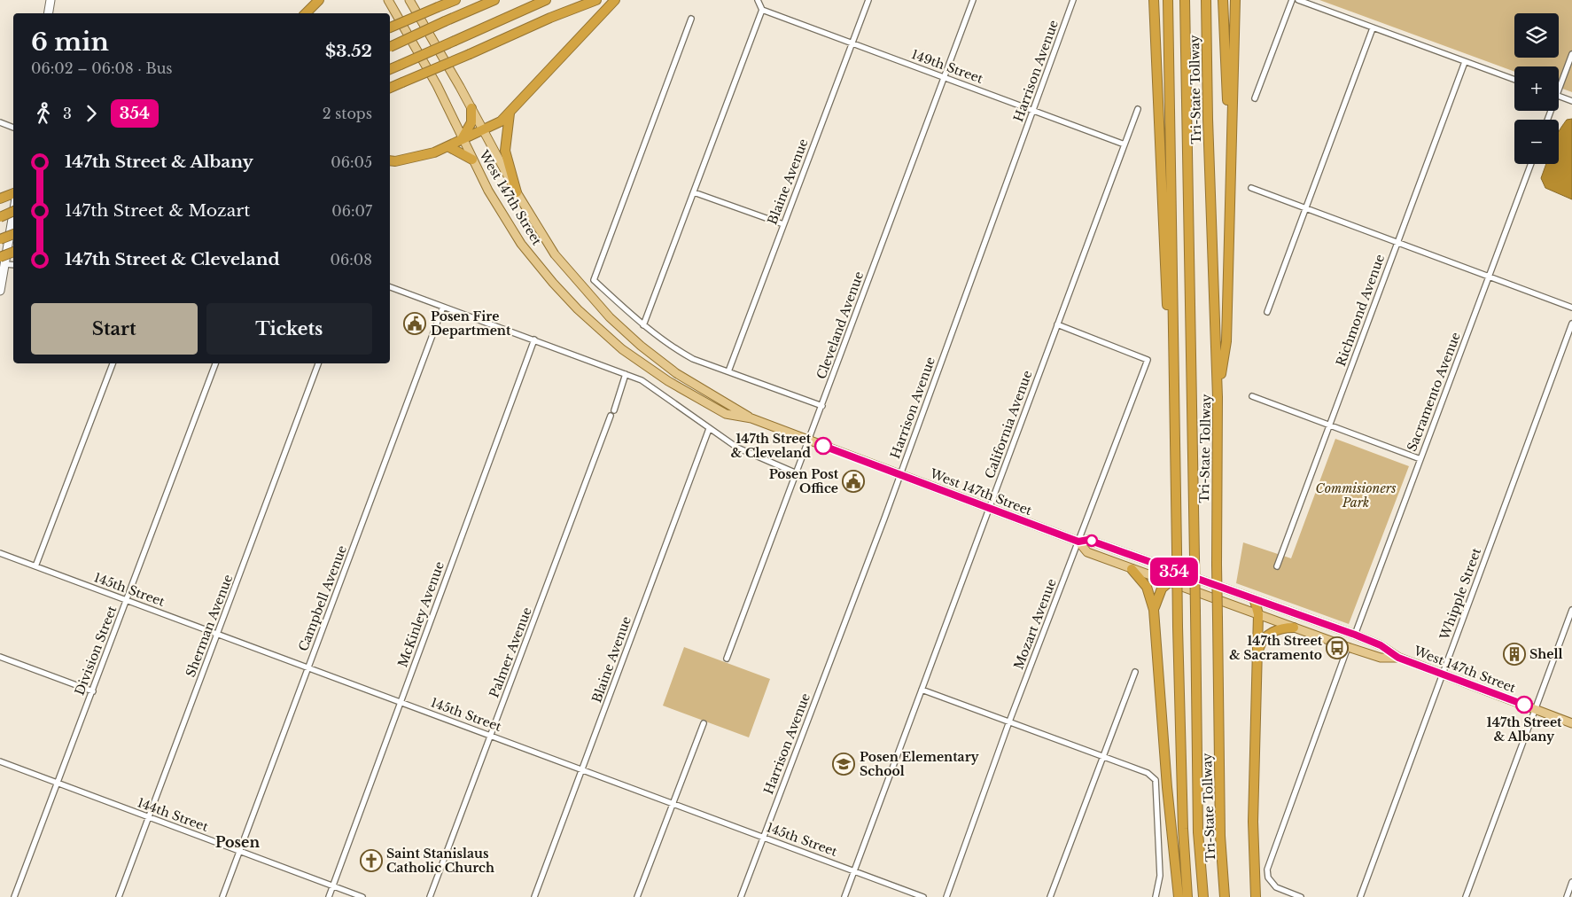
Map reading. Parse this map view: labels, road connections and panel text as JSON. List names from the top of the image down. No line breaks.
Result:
{"streets":{"highway":["Tri-State Tollway"],"main road":["West 147th Street"],"street":["149th Street","Harrison Avenue","Blaine Avenue","Richmond Avenue","Cleveland Avenue","Sacramento Avenue","California Avenue","145th Street","Whipple Street","Campbell Avenue","McKinley Avenue","Mozart Avenue","Sherman Avenue","Division Street","Palmer Avenue","144th Street"]},"crossings":[["149th Street","Harrison Avenue"],["149th Street","Blaine Avenue"],["149th Street","Cleveland Avenue"],["149th Street","California Avenue"],["Harrison Avenue","West 147th Street"],["Harrison Avenue","145th Street"],["Blaine Avenue","145th Street"],["West 147th Street","Cleveland Avenue"],["West 147th Street","Sacramento Avenue"],["West 147th Street","California Avenue"],["West 147th Street","Whipple Street"],["West 147th Street","Mozart Avenue"],["California Avenue","145th Street"],["California Avenue","Mozart Avenue"],["145th Street","Campbell Avenue"],["145th Street","McKinley Avenue"],["145th Street","Sherman Avenue"],["145th Street","Division Street"],["145th Street","Palmer Avenue"],["Campbell Avenue","144th Street"],["McKinley Avenue","144th Street"],["Sherman Avenue","144th Street"],["Division Street","144th Street"]],"districts":["Posen"],"parks":["Commisioners Park"],"places":{"public building":["Posen Fire Department","Posen Post Office"],"other":["147th Street & Cleveland","147th Street & Albany"],"bus stop":["147th Street & Sacramento"],"building":["Shell"],"school or university":["Posen Elementary School"],"church":["Saint Stanislaus Catholic Church"]},"lines":["bus line 354"],"page":{"on_map":"354","map_buttons":["+","−"],"heading":["6 min","06:02 – 06:08 · Bus","$3.52"],"legs":["3","354","2 stops"],"list":[{"name":"147th Street & Albany","value":"06:05"},{"name":"147th Street & Mozart","value":"06:07"},{"name":"147th Street & Cleveland","value":"06:08"}],"buttons":["Start","Tickets"]}}
